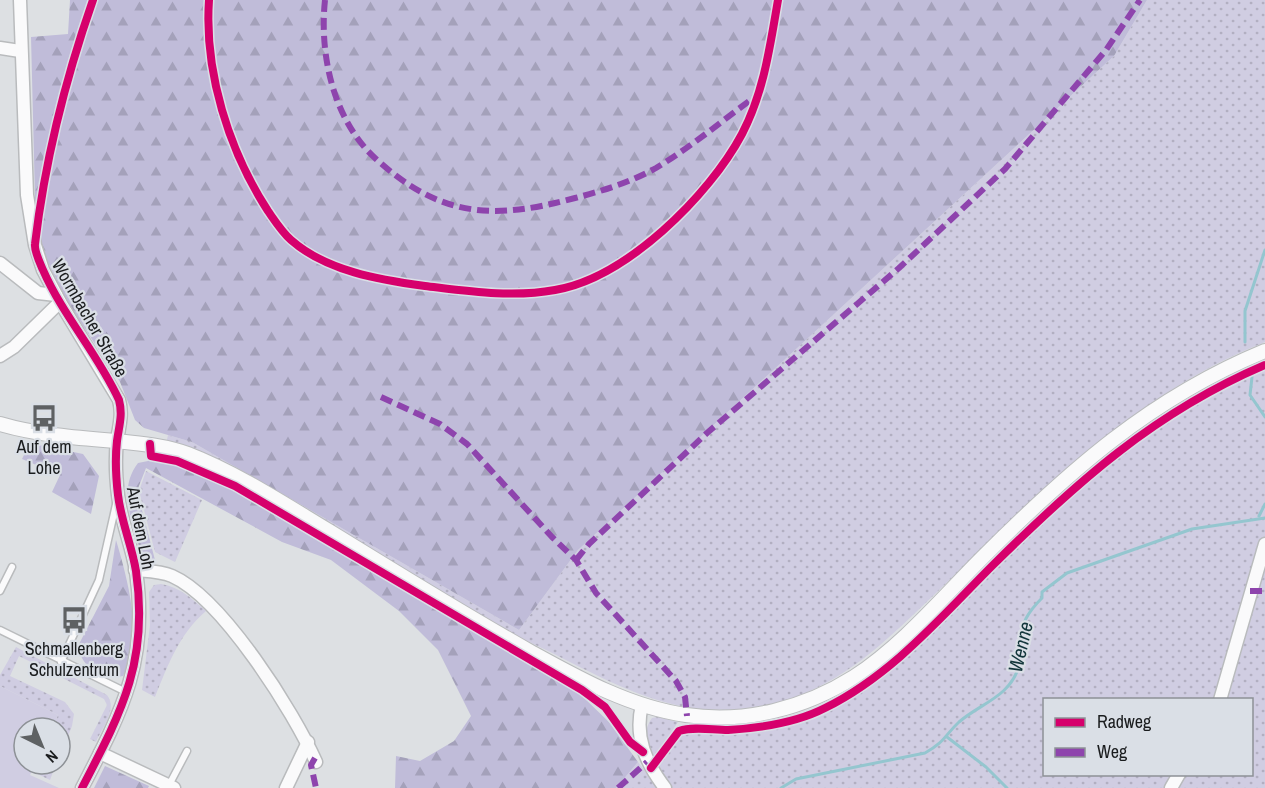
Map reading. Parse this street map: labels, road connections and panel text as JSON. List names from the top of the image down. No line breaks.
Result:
{"streets":{"street":["Wormbacher Straße","Auf dem Loh"]},"crossings":[["Wormbacher Straße","Auf dem Loh"]],"water":["Wenne"],"places":{"bus stop":["Auf dem Lohe","Schmallenberg Schulzentrum"]},"legend":["Radweg","Weg"],"north":"bottom right"}
